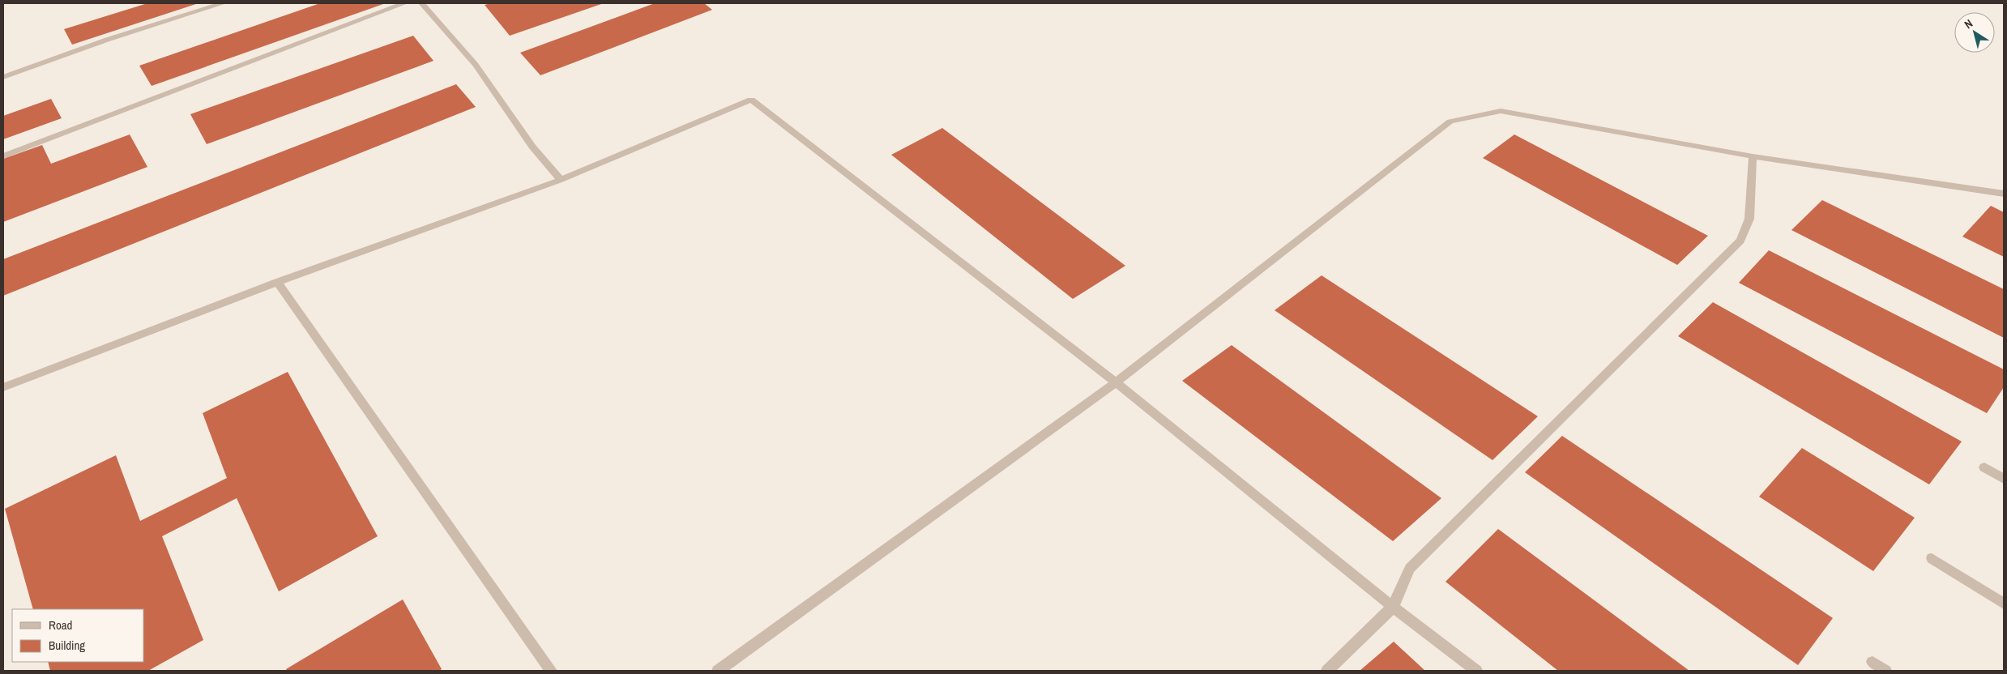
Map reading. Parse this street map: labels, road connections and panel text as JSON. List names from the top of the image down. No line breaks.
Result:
{"legend":["Road","Building"],"north":"top left"}
